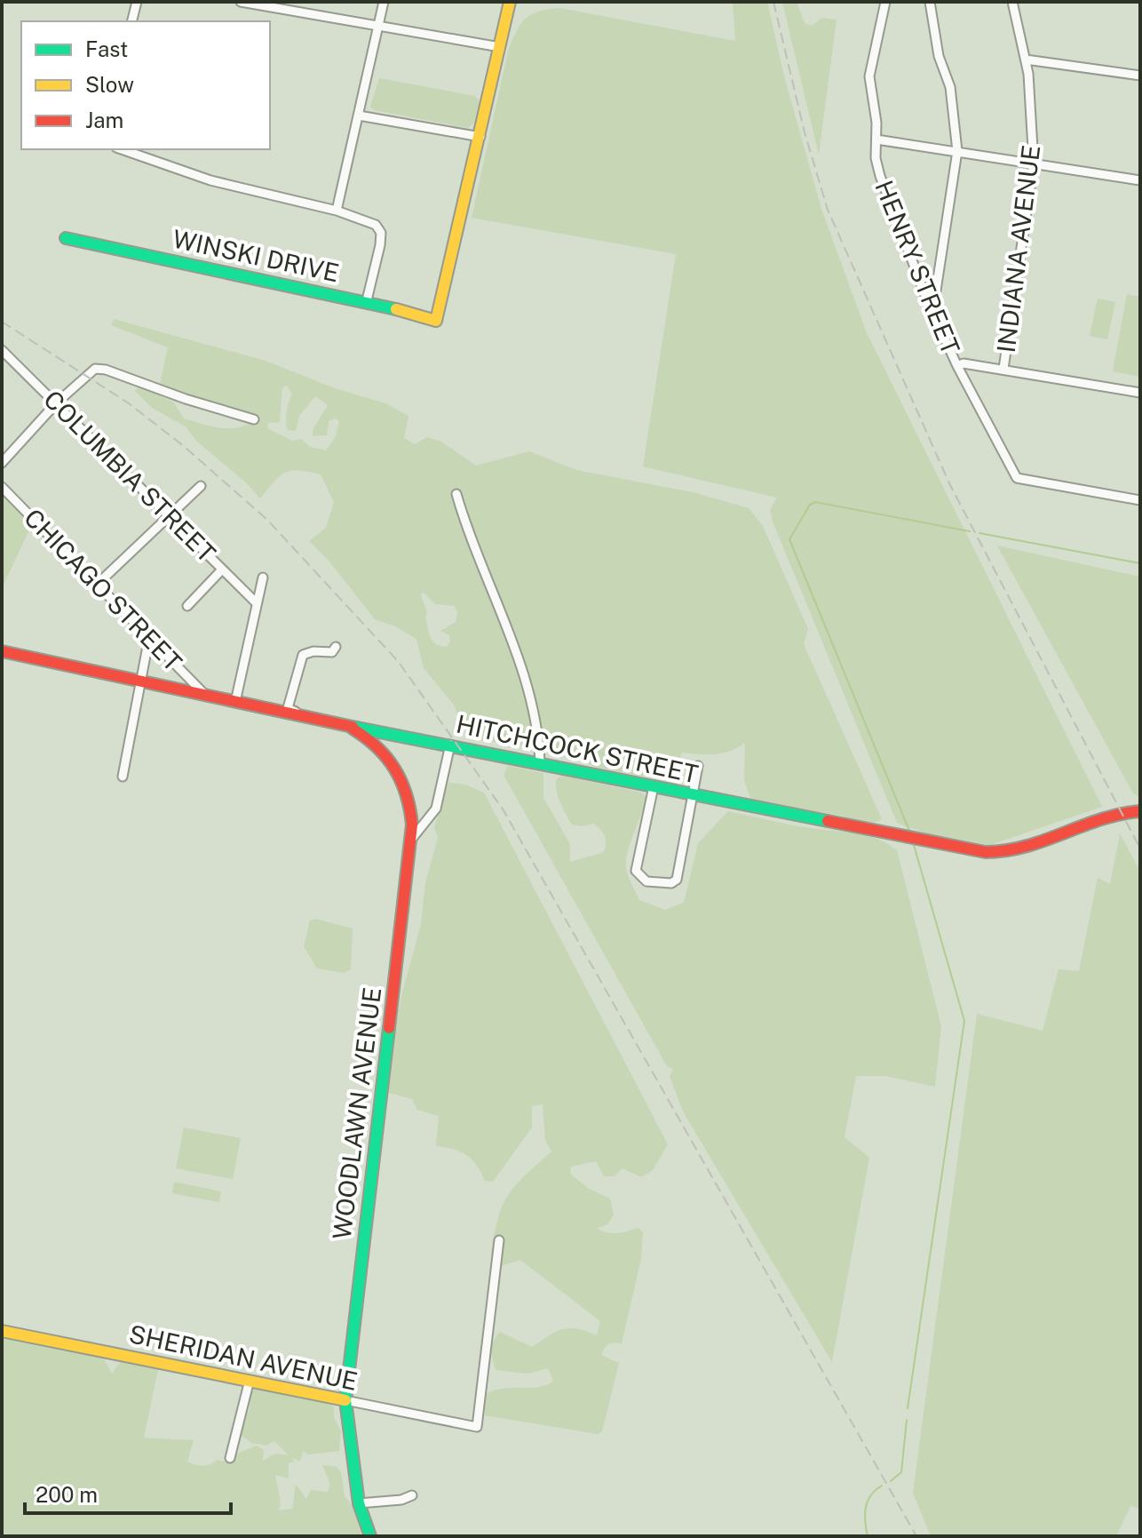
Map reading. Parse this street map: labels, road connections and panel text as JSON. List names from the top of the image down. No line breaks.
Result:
{"streets":{"street":["INDIANA AVENUE","WINSKI DRIVE","HENRY STREET","COLUMBIA STREET","CHICAGO STREET","HITCHCOCK STREET","WOODLAWN AVENUE","SHERIDAN AVENUE"]},"crossings":[["CHICAGO STREET","HITCHCOCK STREET"],["HITCHCOCK STREET","WOODLAWN AVENUE"],["WOODLAWN AVENUE","SHERIDAN AVENUE"]],"legend":["Fast","Slow","Jam"],"scale_bar":"200 m"}
